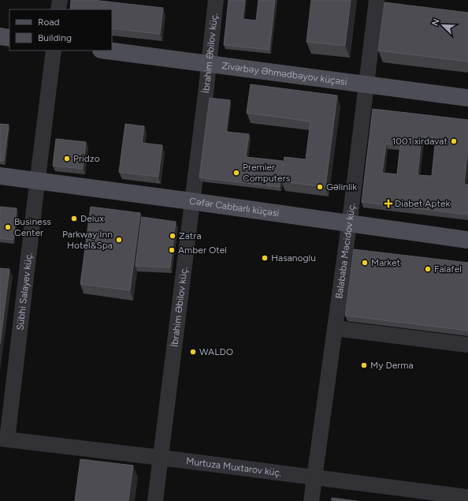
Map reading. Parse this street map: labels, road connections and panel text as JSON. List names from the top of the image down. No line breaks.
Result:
{"streets":{"main road":["Zivərbəy Əhmədbəyov küçəsi","Cəfər Cabbarlı küçəsi"],"street":["İbrahim Əbilov küç.","Balababa Məcidov küç.","Sübhi Salayev küç.","Murtuza Muxtarov küç."]},"crossings":[["İbrahim Əbilov küç.","Zivərbəy Əhmədbəyov küçəsi"],["İbrahim Əbilov küç.","Cəfər Cabbarlı küçəsi"],["İbrahim Əbilov küç.","Murtuza Muxtarov küç."],["Zivərbəy Əhmədbəyov küçəsi","Balababa Məcidov küç."],["Cəfər Cabbarlı küçəsi","Balababa Məcidov küç."],["Cəfər Cabbarlı küçəsi","Sübhi Salayev küç."],["Balababa Məcidov küç.","Murtuza Muxtarov küç."],["Sübhi Salayev küç.","Murtuza Muxtarov küç."]],"places":{"other":["1001 xirdavat","Pridzo","Premier Computers","Gəlinlik","Delux","Business Center","Zatra","Parkway Inn Hotel&Spa","Amber Otel","Hasanoglu","Market","Falafel","WALDO","My Derma"],"health":["Diabet Aptek"]},"legend":["Road","Building"],"north":"top left"}
